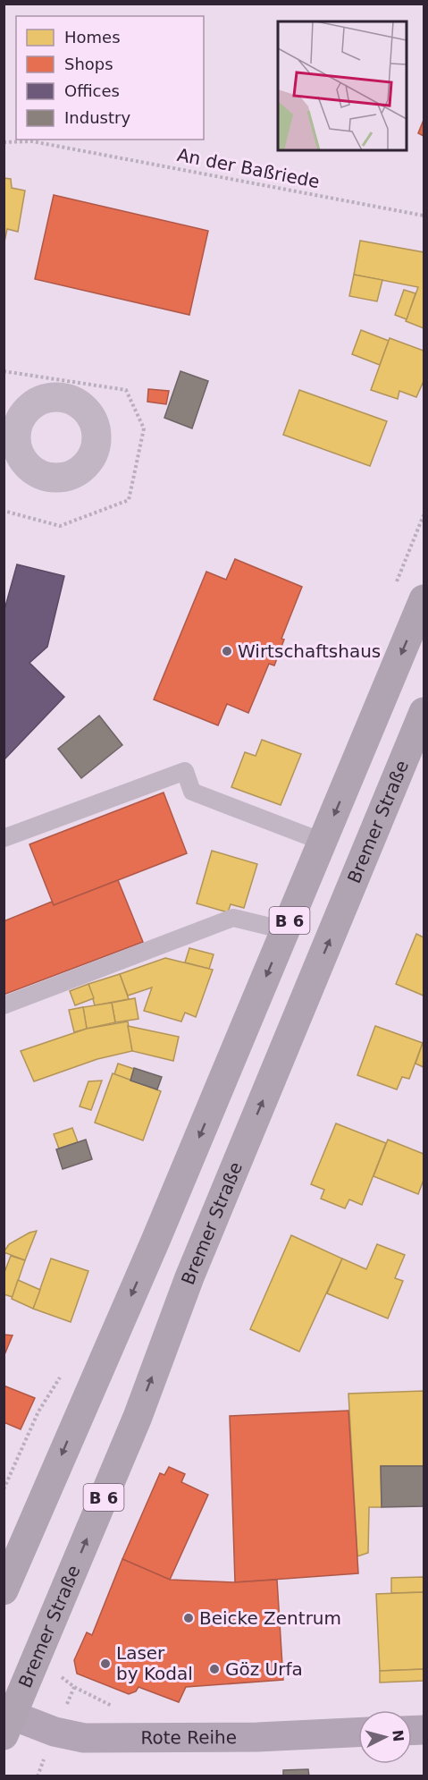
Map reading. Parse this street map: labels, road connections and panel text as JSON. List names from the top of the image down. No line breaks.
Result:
{"streets":{"main road":["Bremer Straße","B 6"],"street":["Rote Reihe"],"path":["An der Baßriede"]},"crossings":[["Bremer Straße","Rote Reihe"]],"places":["Wirtschaftshaus","Beicke Zentrum","Laser by Kodal","Göz Urfa"],"legend":["Homes","Shops","Offices","Industry"],"north":"right"}
